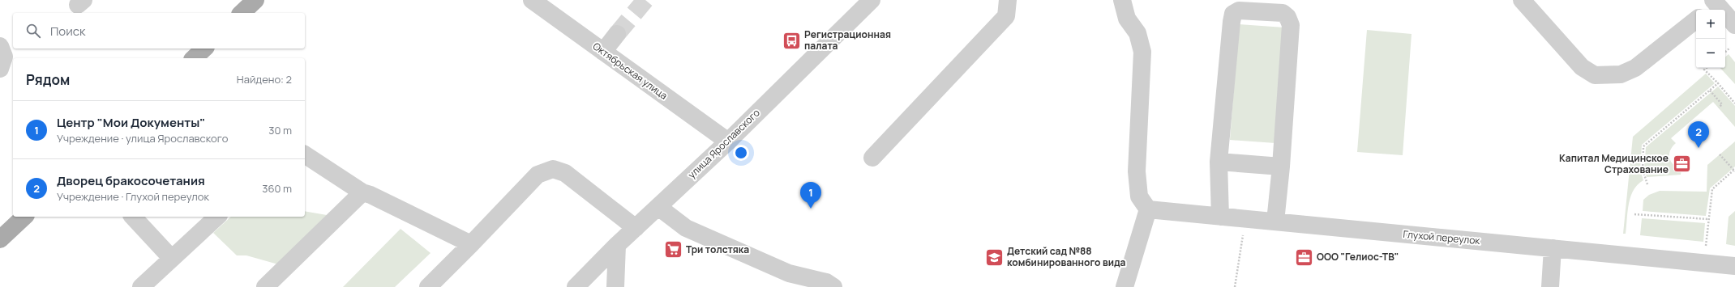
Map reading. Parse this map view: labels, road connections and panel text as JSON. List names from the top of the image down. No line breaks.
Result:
{"streets":{"street":["Октябрьская улица","улица Ярославского","Глухой переулок"]},"crossings":[["Октябрьская улица","улица Ярославского"]],"places":{"bus stop":["Регистрационная палата"],"office":["Капитал Медицинское Страхование","ООО \"Гелиос-ТВ\""],"supermarket":["Три толстяка"],"school or university":["Детский сад №88 комбинированного вида"]},"page":{"map_buttons":["+","−"],"search":"Поиск","heading":["Рядом","Найдено: 2"],"list":[{"mark":"1","name":"Центр \"Мои Документы\"","note":"Учреждение · улица Ярославского","value":"30 m"},{"mark":"2","name":"Дворец бракосочетания","note":"Учреждение · Глухой переулок","value":"360 m"}],"pins":["2","1"]}}
